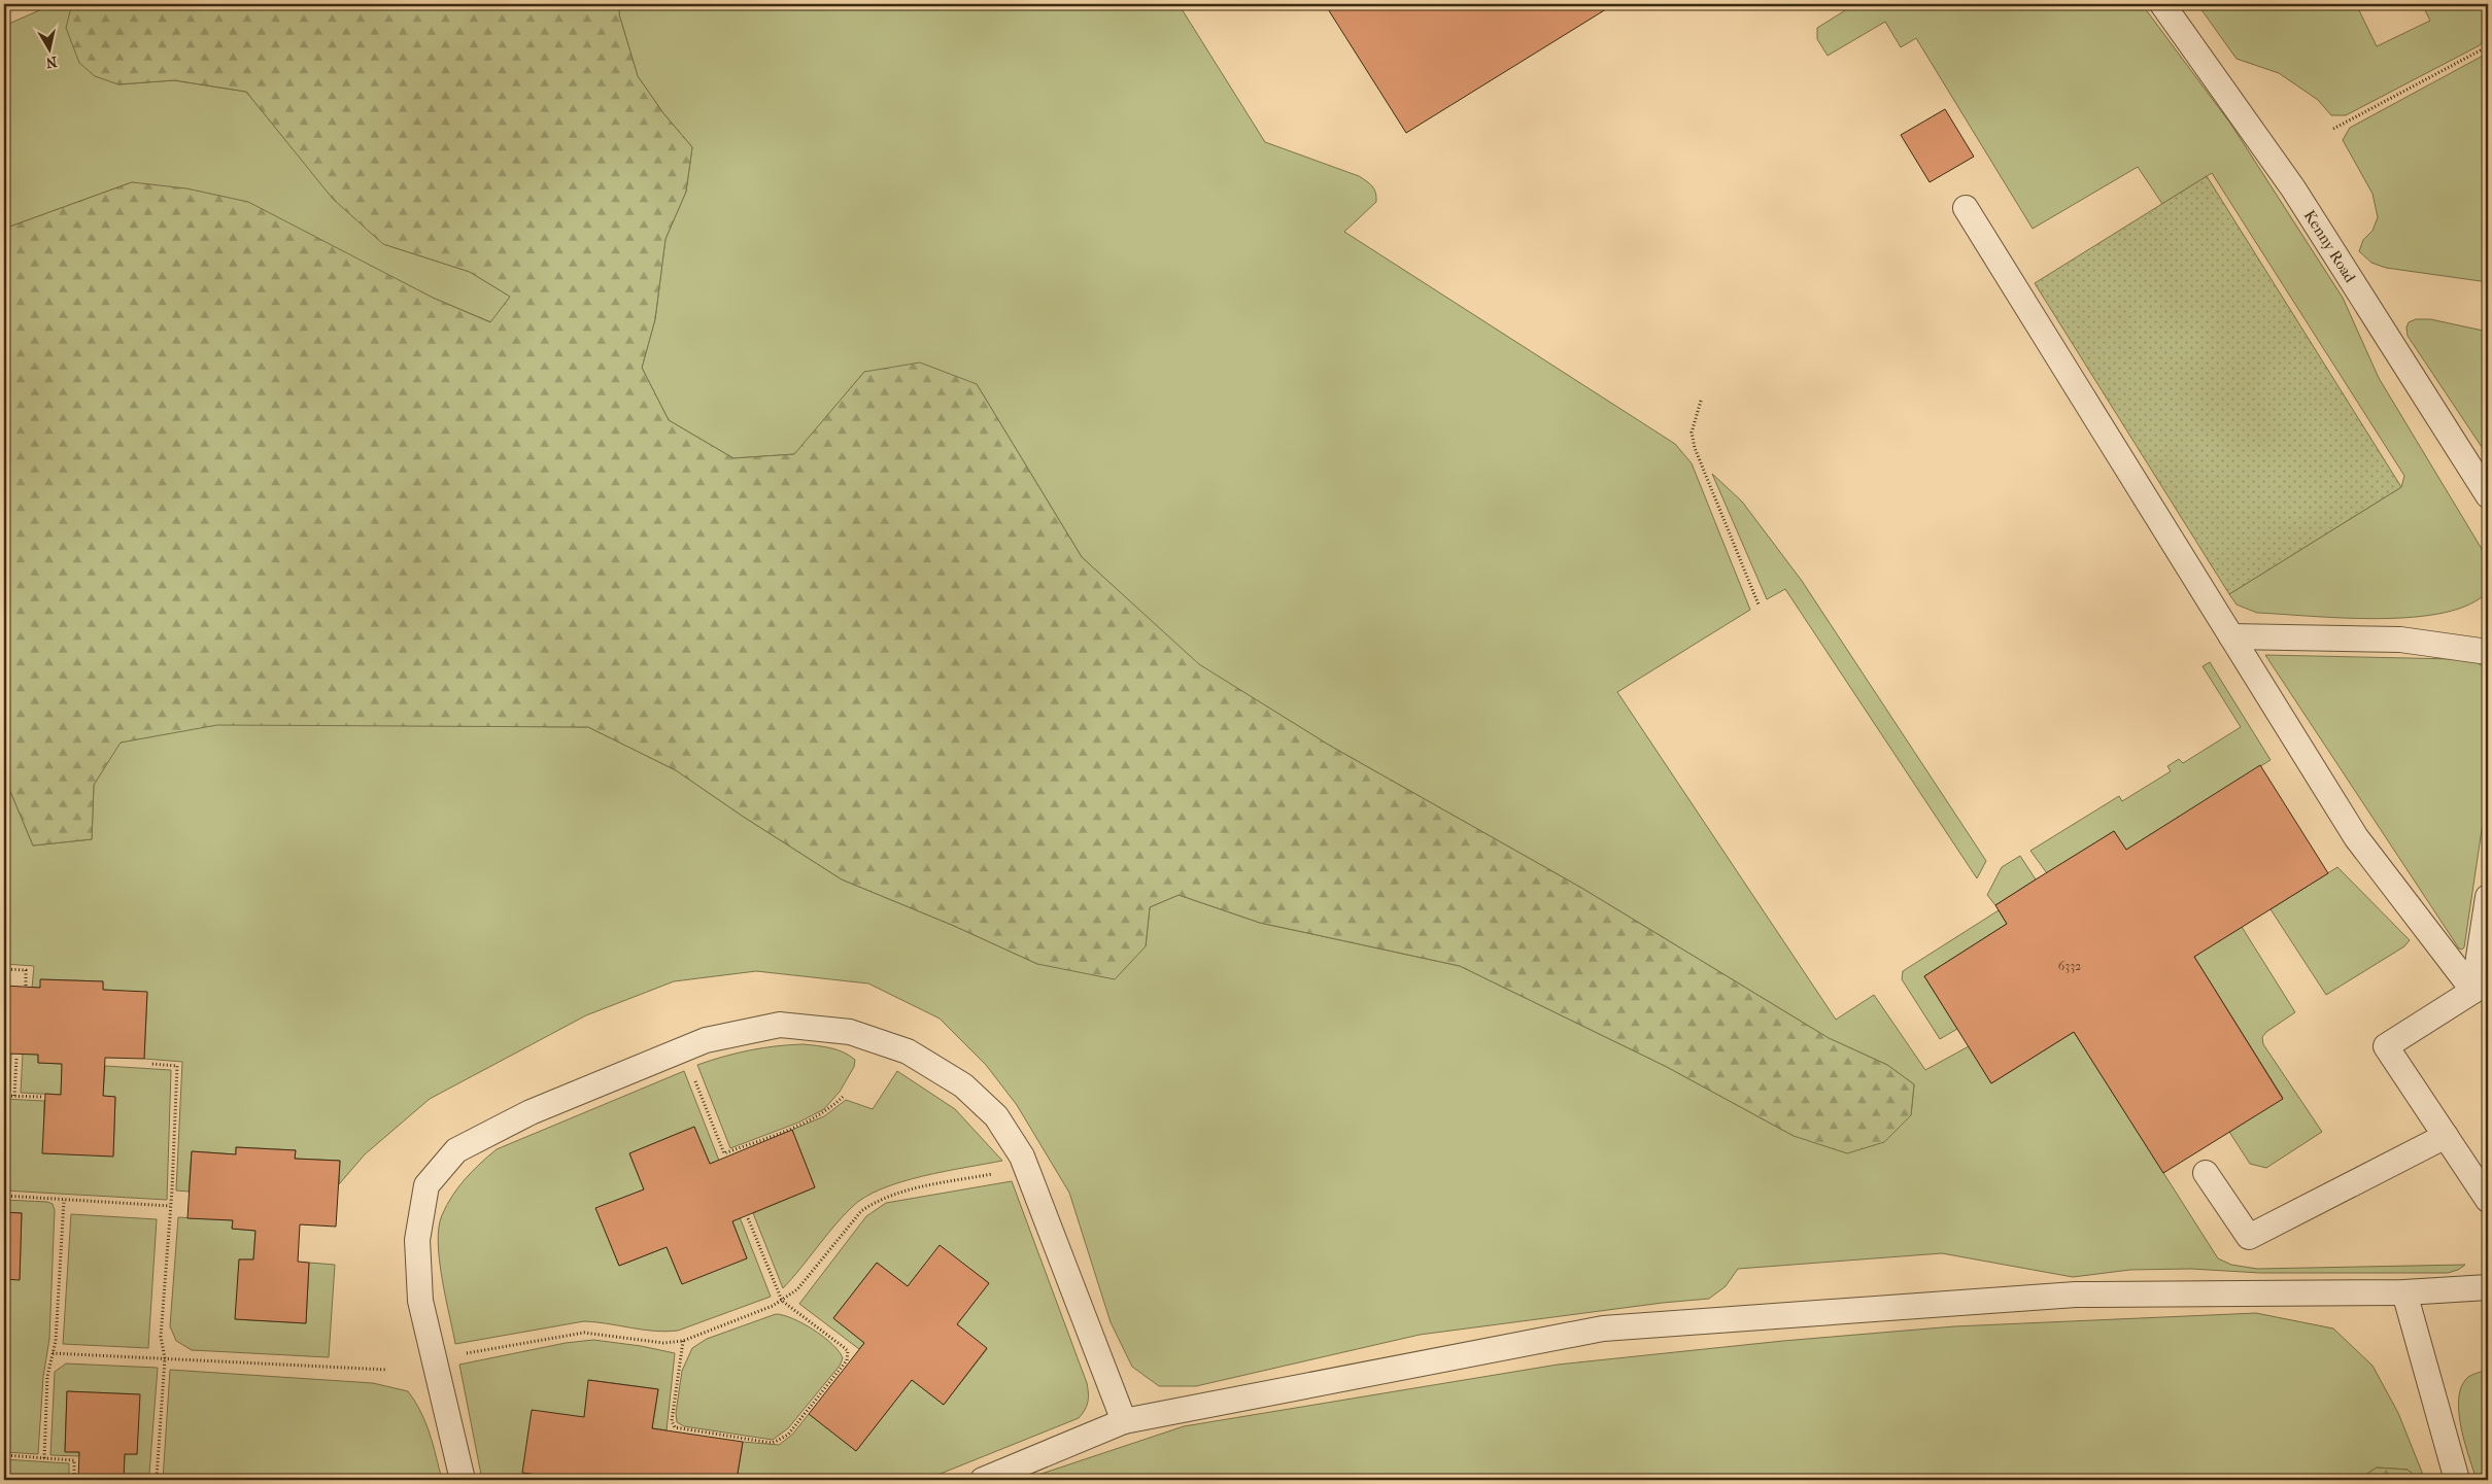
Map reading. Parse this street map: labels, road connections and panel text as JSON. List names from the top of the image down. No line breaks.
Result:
{"streets":{"lane":["Kenny Road"]},"house_numbers":["6332"],"north":"bottom"}
